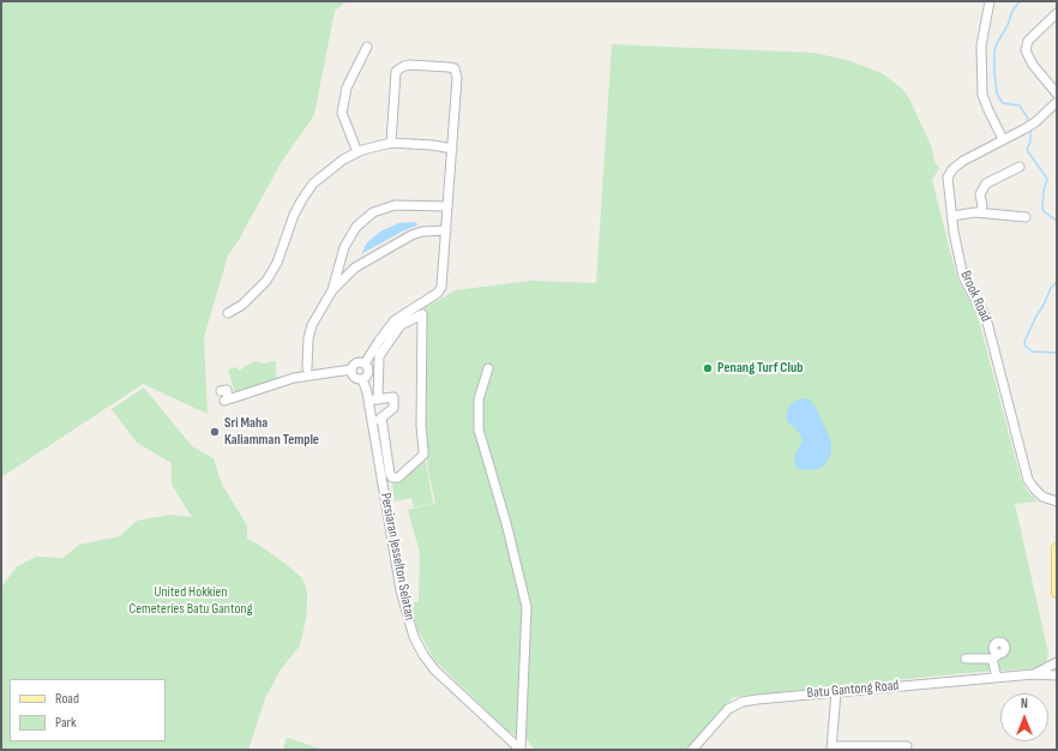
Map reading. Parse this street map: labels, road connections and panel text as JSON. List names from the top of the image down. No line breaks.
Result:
{"streets":{"street":["Brook Road","Persiaran Jesselton Selatan","Batu Gantong Road"]},"parks":["United Hokkien Cemeteries Batu Gantong"],"places":["Penang Turf Club","Sri Maha Kaliamman Temple"],"legend":["Road","Park"],"north":"top"}
